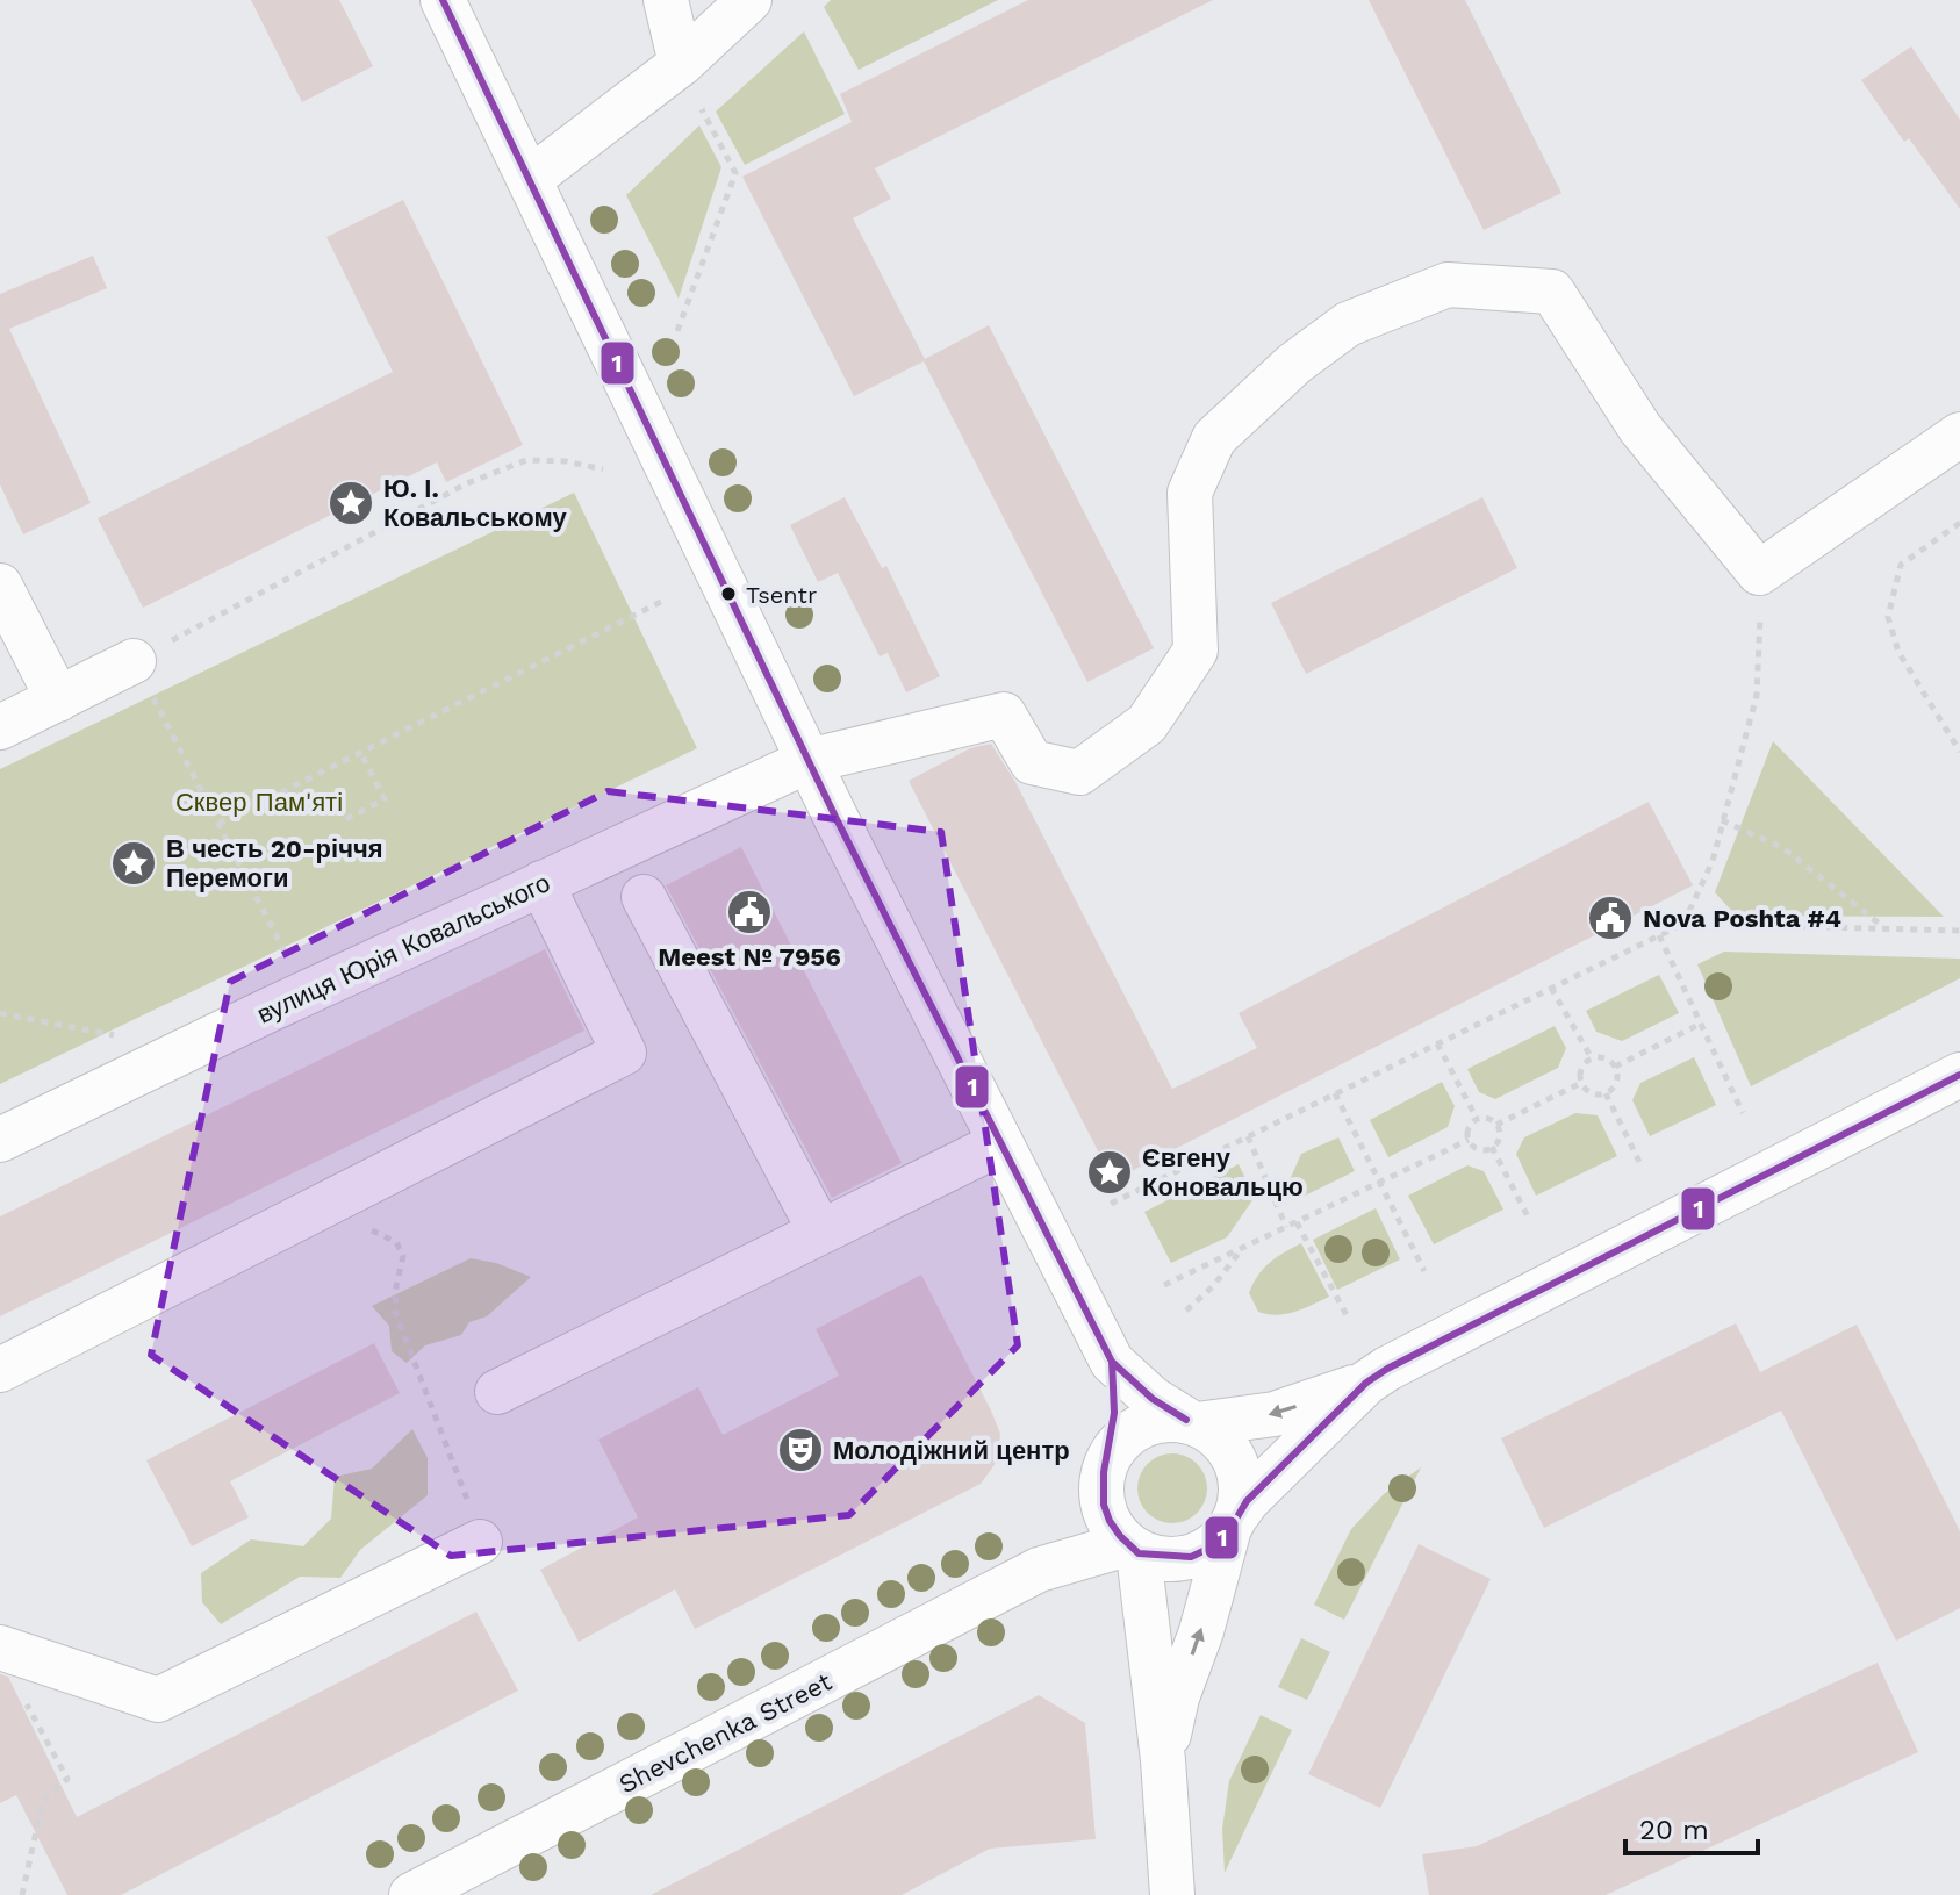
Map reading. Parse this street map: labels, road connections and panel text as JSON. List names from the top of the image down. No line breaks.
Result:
{"streets":{"street":["вулиця Юрія Ковальського","Shevchenka Street"]},"parks":["Сквер Пам'яті"],"places":{"place":["Ю. І. Ковальському","В честь 20-річчя Перемоги","Євгену Коновальцю"],"other":["Tsentr"],"public building":["Meest № 7956","Nova Poshta #4"],"theatre":["Молодіжний центр"]},"lines":["transit line 1"],"scale_bar":"20 m"}
